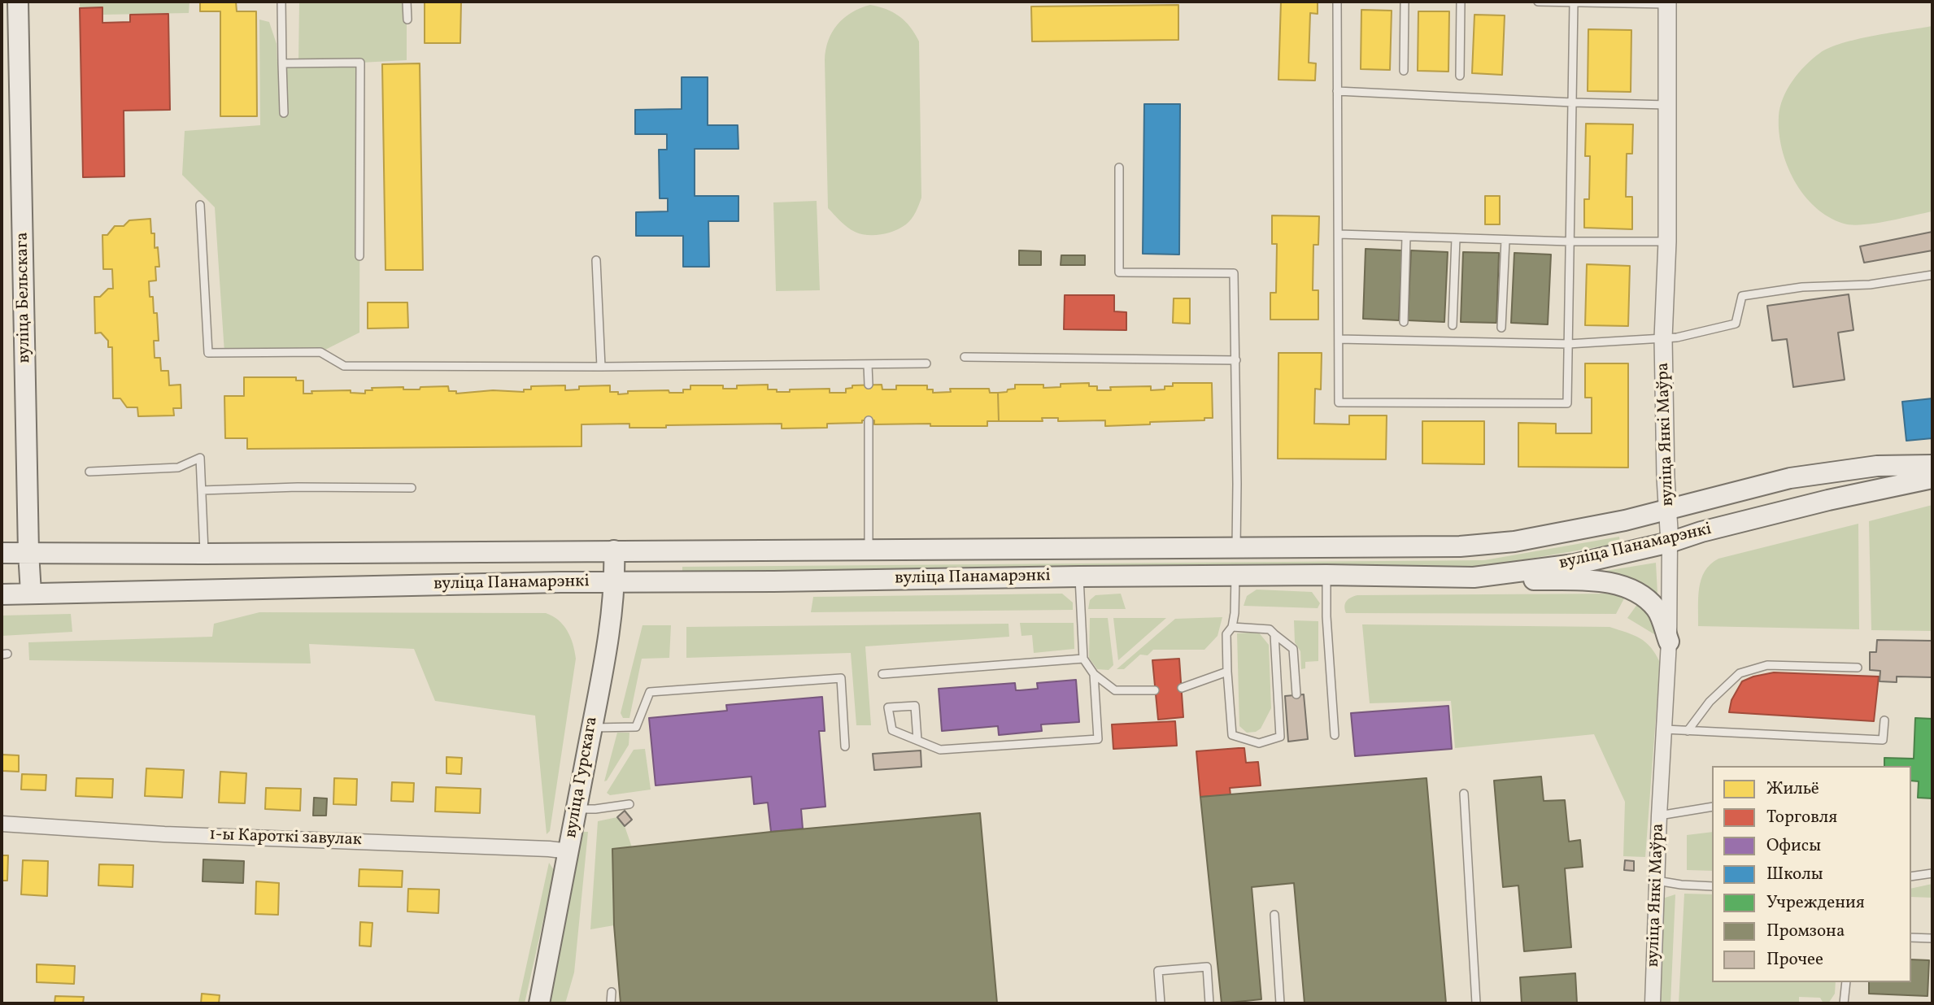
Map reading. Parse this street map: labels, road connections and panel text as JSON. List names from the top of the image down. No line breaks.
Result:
{"streets":{"main road":["вуліца Бельскага","вуліца Панамарэнкі","вуліца Гурскага"],"street":["вуліца Янкі Маўра","1-ы Кароткі завулак"]},"crossings":[["вуліца Бельскага","вуліца Панамарэнкі"],["вуліца Янкі Маўра","вуліца Панамарэнкі"],["вуліца Панамарэнкі","вуліца Гурскага"],["вуліца Гурскага","1-ы Кароткі завулак"]],"legend":["Жильё","Торговля","Офисы","Школы","Учреждения","Промзона","Прочее"]}
